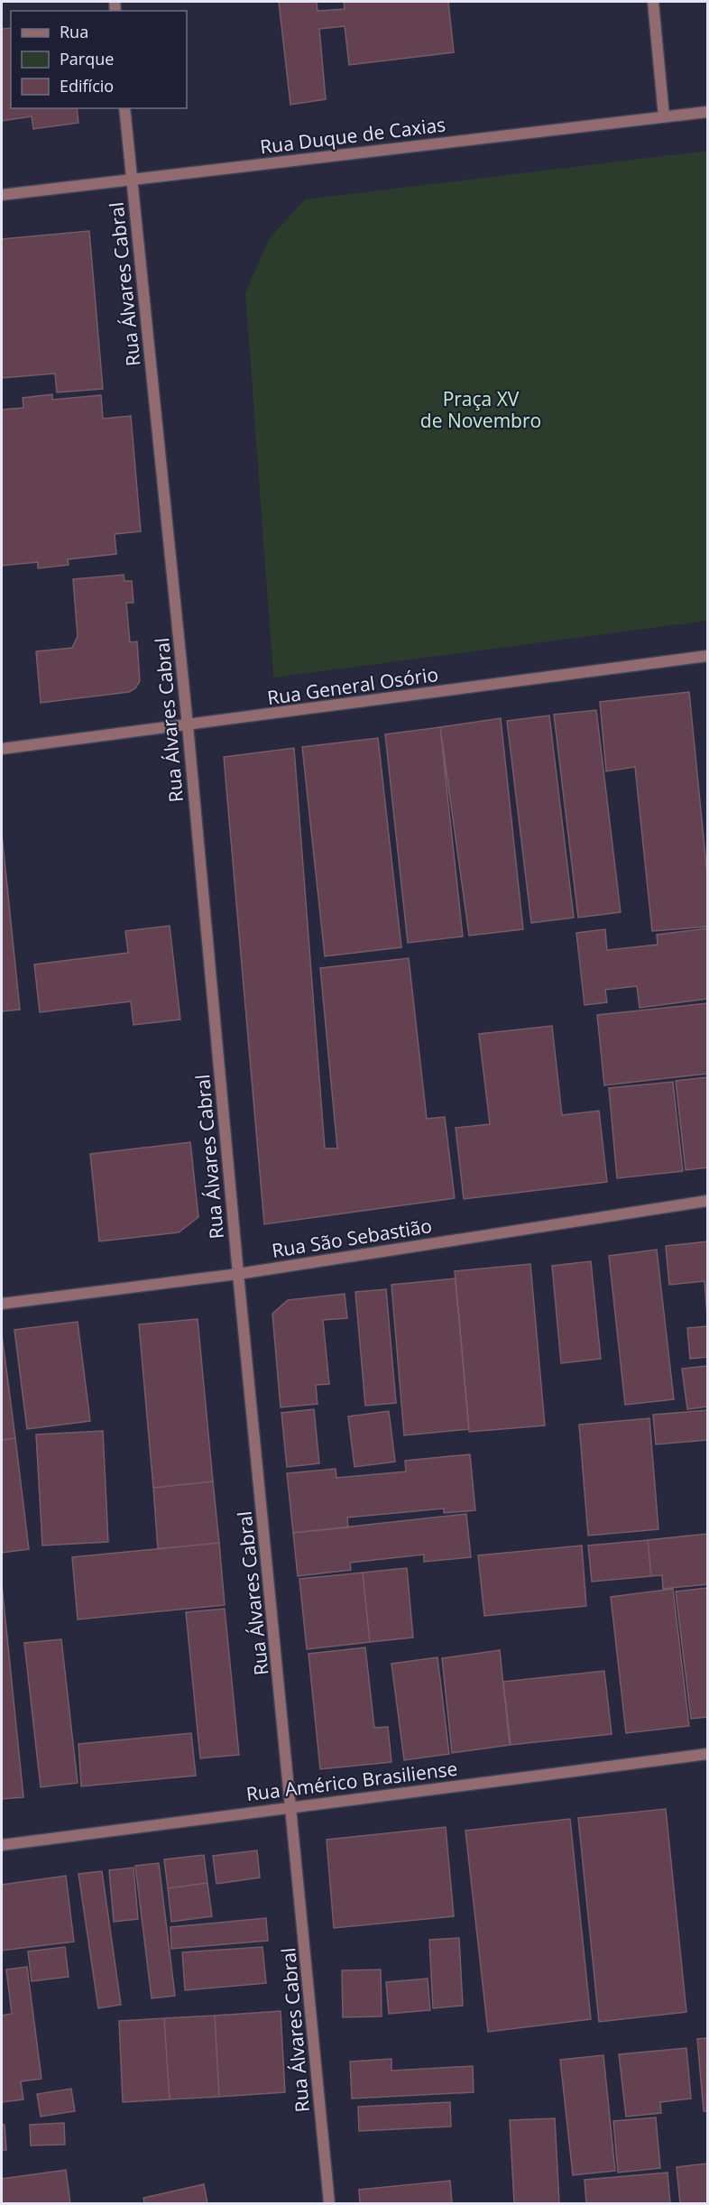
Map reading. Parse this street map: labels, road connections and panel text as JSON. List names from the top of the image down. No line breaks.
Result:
{"streets":{"street":["Rua Duque de Caxias","Rua Álvares Cabral","Rua General Osório","Rua São Sebastião","Rua Américo Brasiliense"]},"crossings":[["Rua Duque de Caxias","Rua Álvares Cabral"],["Rua Álvares Cabral","Rua General Osório"],["Rua Álvares Cabral","Rua São Sebastião"],["Rua Álvares Cabral","Rua Américo Brasiliense"]],"parks":["Praça XV de Novembro"],"legend":["Rua","Parque","Edifício"]}
